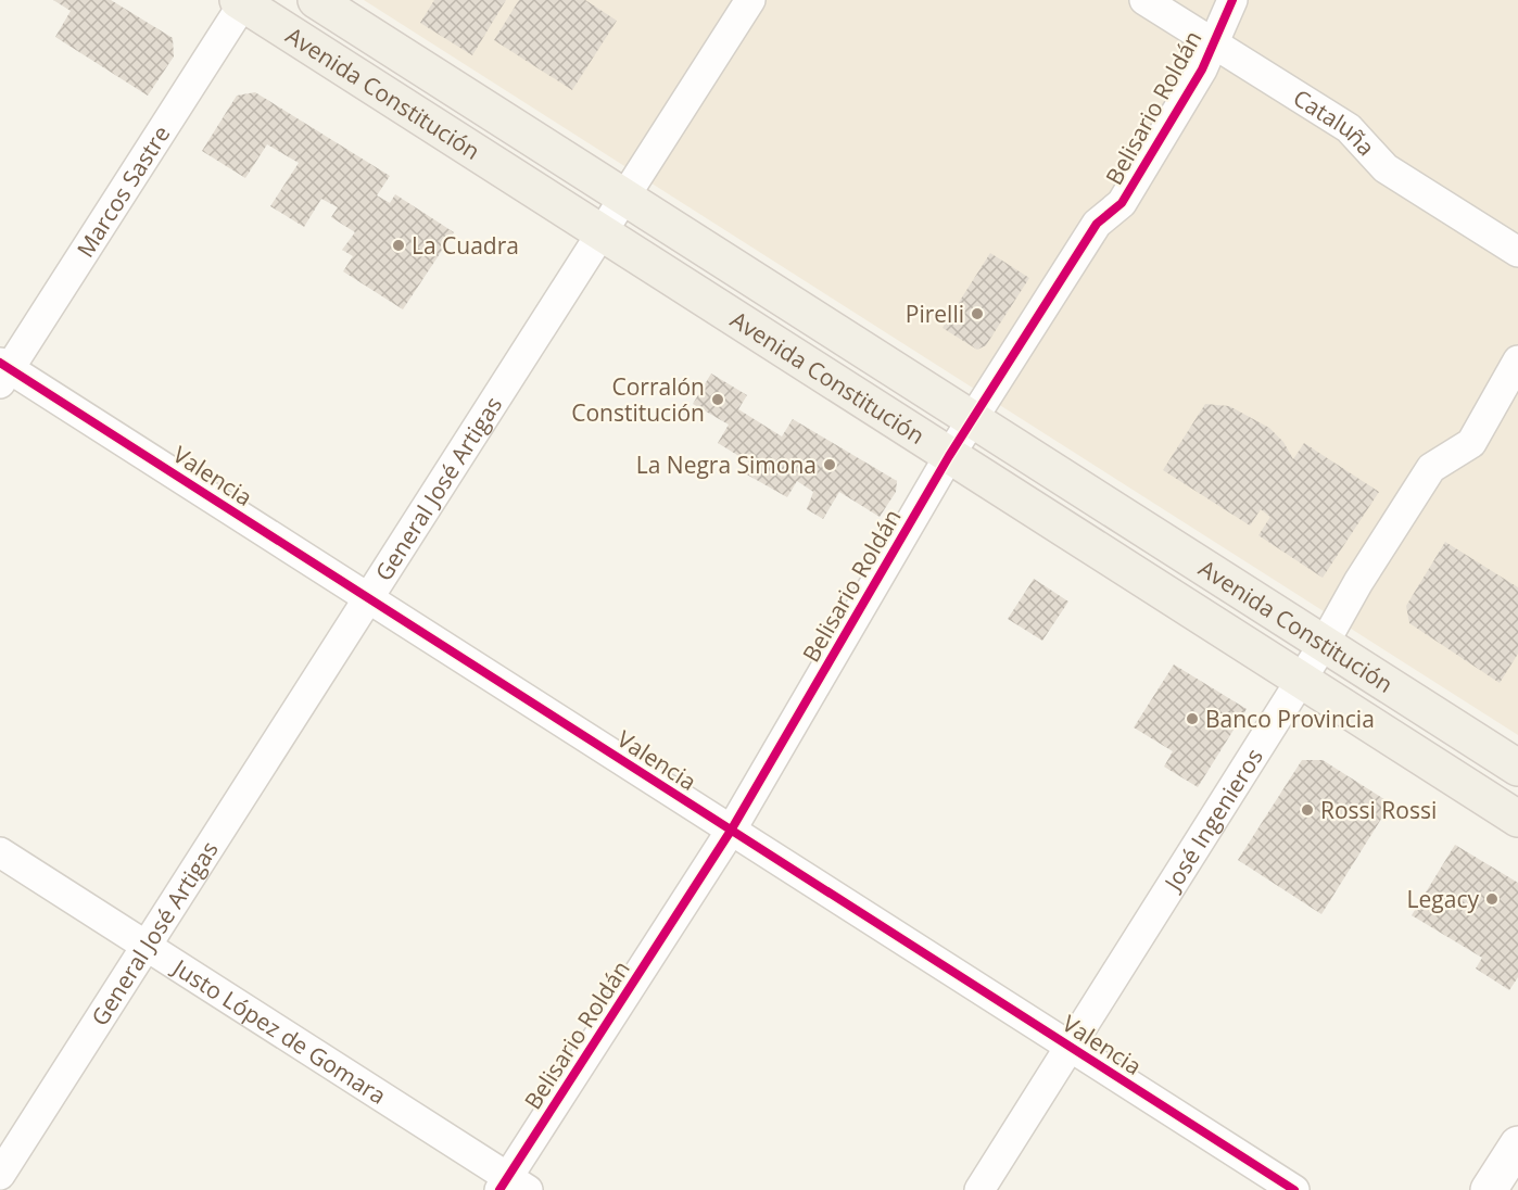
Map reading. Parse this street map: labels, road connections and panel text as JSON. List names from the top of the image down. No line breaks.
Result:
{"streets":{"main road":["Avenida Constitución"],"street":["Belisario Roldán","Cataluña","Marcos Sastre","Valencia","General José Artigas","José Ingenieros","Justo López de Gomara"]},"crossings":[["Avenida Constitución","Belisario Roldán"],["Avenida Constitución","Marcos Sastre"],["Avenida Constitución","General José Artigas"],["Avenida Constitución","José Ingenieros"],["Belisario Roldán","Cataluña"],["Belisario Roldán","Valencia"],["Belisario Roldán","Justo López de Gomara"],["Marcos Sastre","Valencia"],["Valencia","General José Artigas"],["Valencia","José Ingenieros"],["General José Artigas","Justo López de Gomara"]],"places":["La Cuadra","Pirelli","Corralón Constitución","La Negra Simona","Banco Provincia","Rossi Rossi","Legacy"]}
